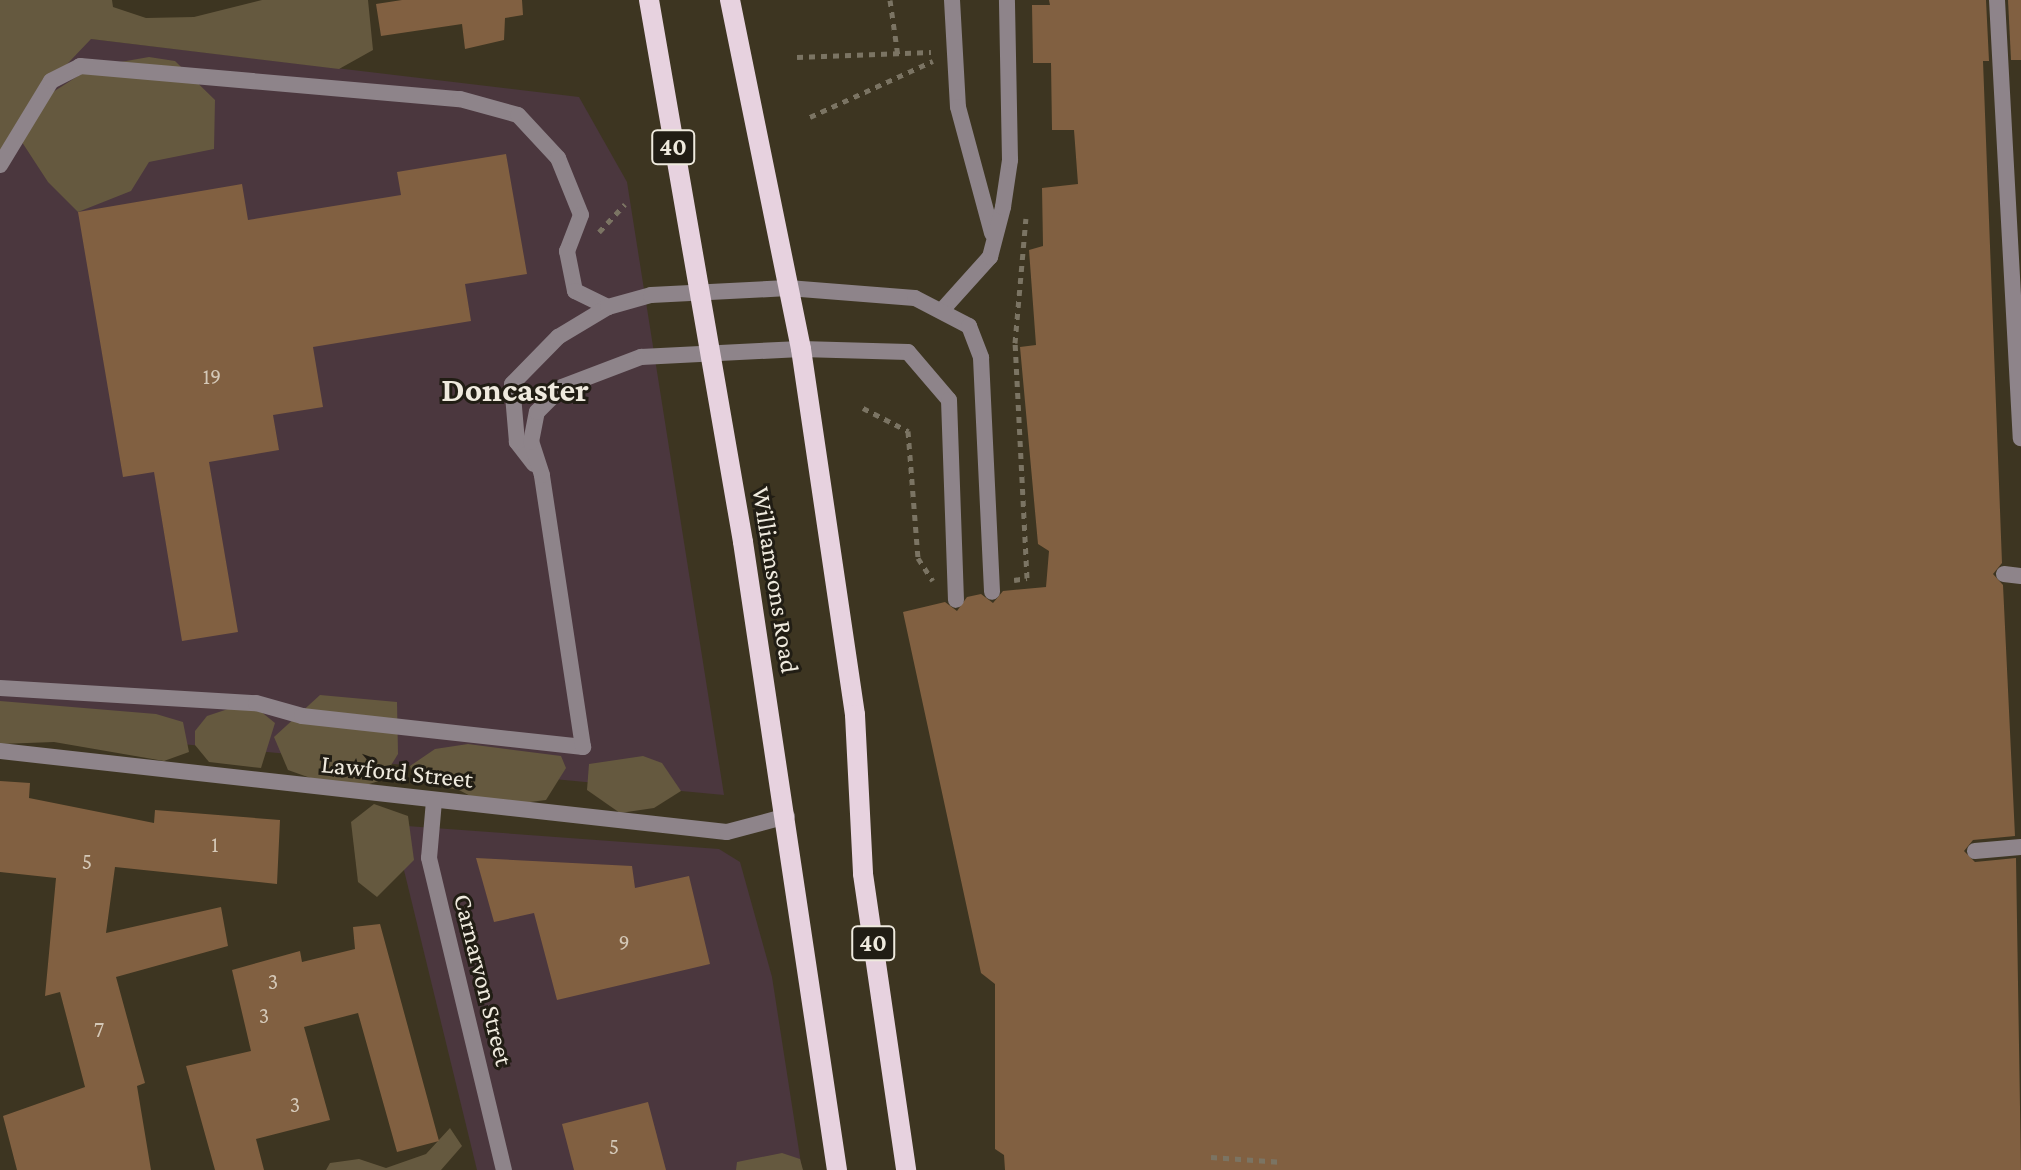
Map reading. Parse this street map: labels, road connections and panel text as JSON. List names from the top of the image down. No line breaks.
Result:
{"streets":{"main road":["40","Williamsons Road"],"street":["Lawford Street","Carnarvon Street"]},"crossings":[["Williamsons Road","Lawford Street"],["Lawford Street","Carnarvon Street"]],"districts":["Doncaster"],"house_numbers":["19","1","5","9","3","3","7","3","5"]}
